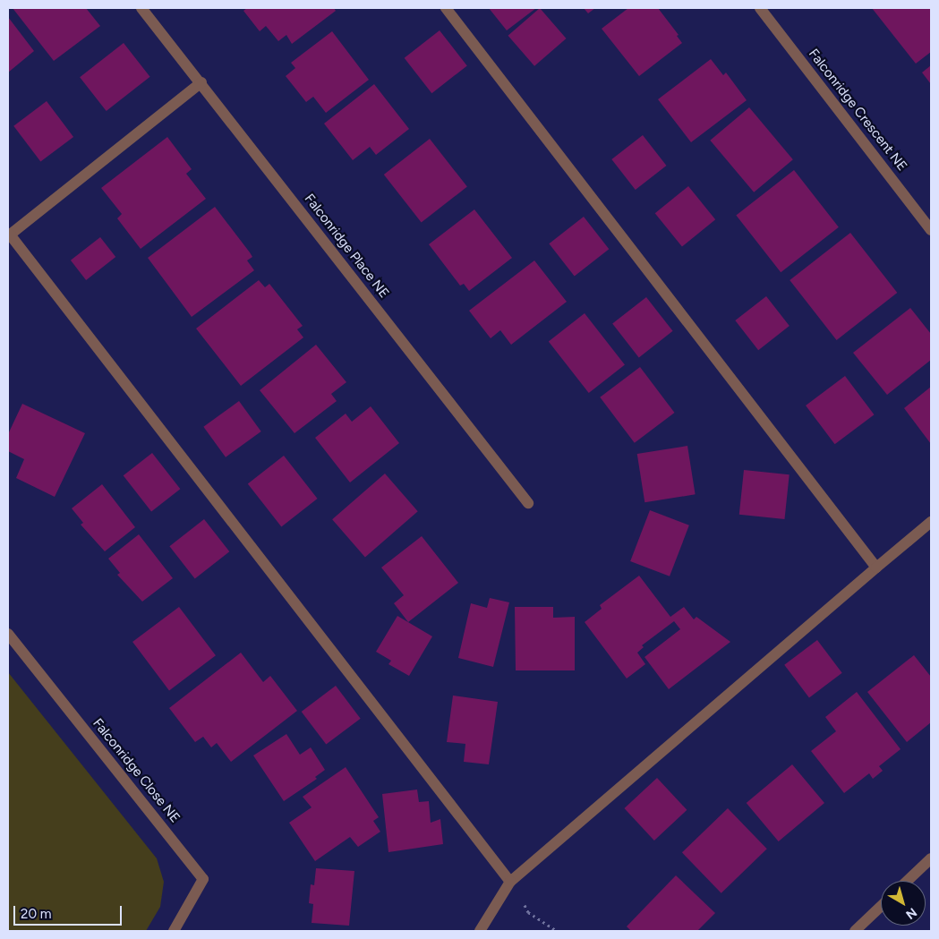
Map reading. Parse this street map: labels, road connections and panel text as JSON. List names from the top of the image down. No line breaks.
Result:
{"streets":{"street":["Falconridge Crescent NE","Falconridge Place NE","Falconridge Close NE"]},"scale_bar":"20 m","north":"bottom right"}
